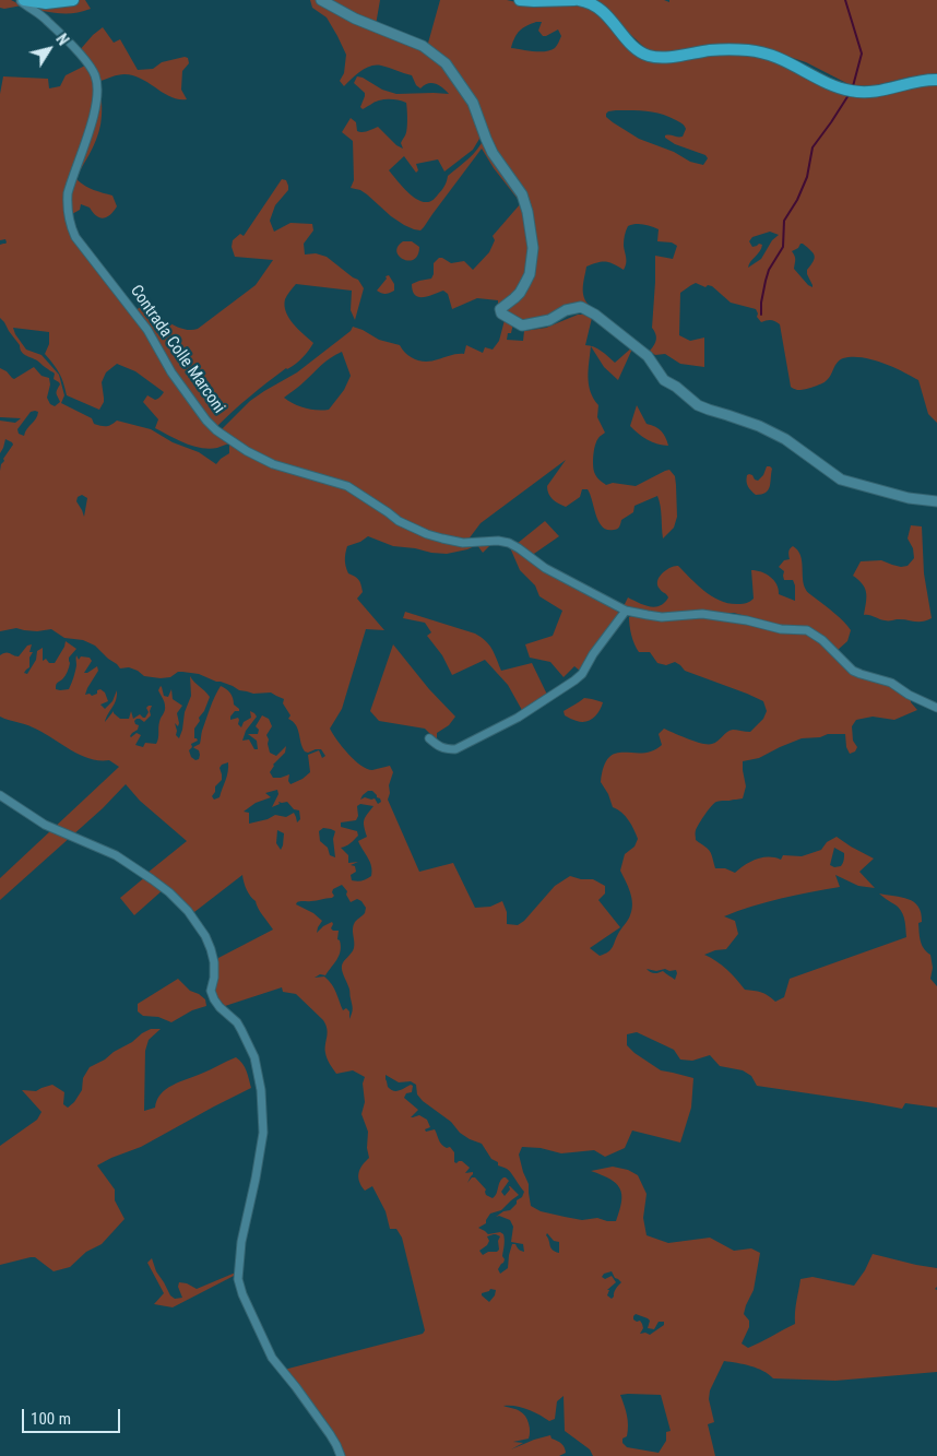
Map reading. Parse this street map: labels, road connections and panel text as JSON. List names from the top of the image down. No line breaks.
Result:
{"streets":{"street":["Contrada Colle Marconi"]},"scale_bar":"100 m","north":"top right"}
